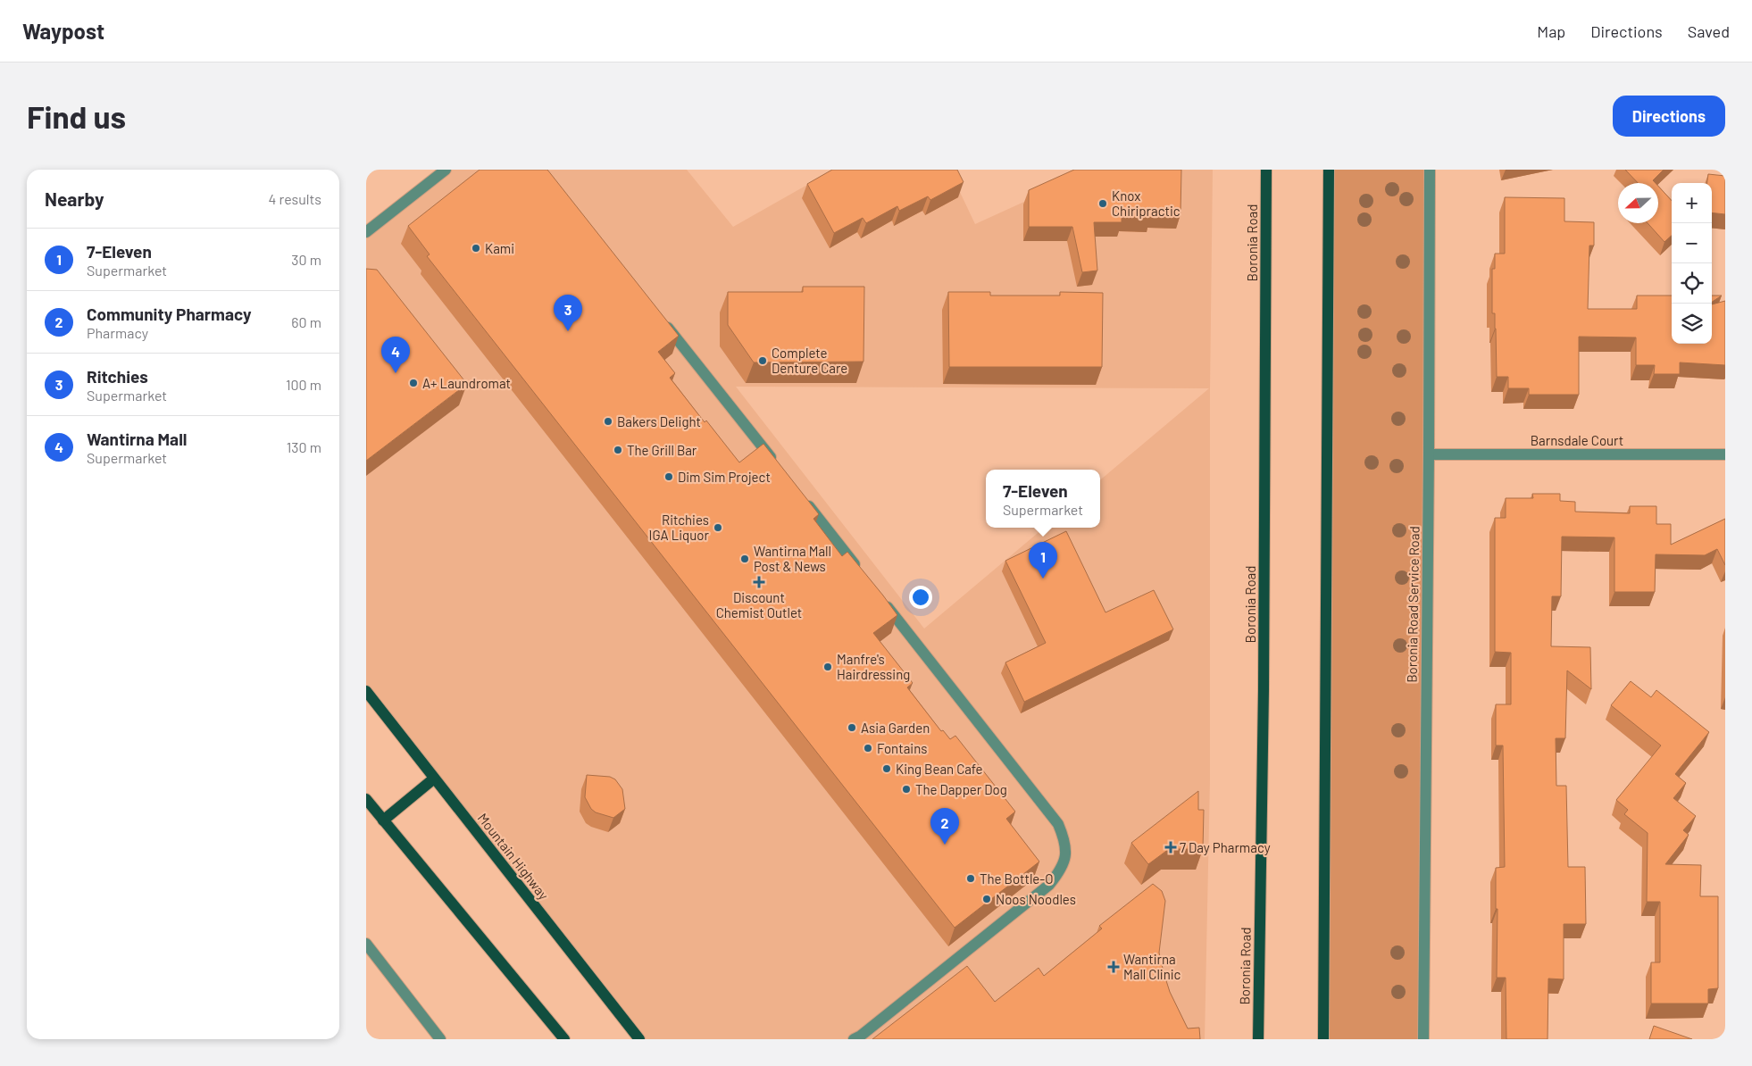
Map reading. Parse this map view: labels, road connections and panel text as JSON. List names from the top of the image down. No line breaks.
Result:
{"streets":{"main road":["Boronia Road","Mountain Highway"],"street":["Barnsdale Court","Boronia Road Service Road"]},"crossings":[["Barnsdale Court","Boronia Road Service Road"]],"places":{"other":["Knox Chiripractic","Kami","Complete Denture Care","A+ Laundromat","Bakers Delight","The Grill Bar","Dim Sim Project","Ritchies IGA Liquor","Wantirna Mall Post & News","Manfre's Hairdressing","Asia Garden","Fontains","King Bean Cafe","The Dapper Dog","The Bottle-O","Noos Noodles"],"health":["Discount Chemist Outlet","7 Day Pharmacy","Wantirna Mall Clinic"]},"north":"left","page":{"header":"Waypost","nav":["Map","Directions","Saved"],"buttons":"Directions","title":"Find us","heading":["Nearby","4 results"],"map_buttons":["+","−"],"list":[{"mark":"1","name":"7-Eleven","note":"Supermarket","value":"30 m"},{"mark":"2","name":"Community Pharmacy","note":"Pharmacy","value":"60 m"},{"mark":"3","name":"Ritchies","note":"Supermarket","value":"100 m"},{"mark":"4","name":"Wantirna Mall","note":"Supermarket","value":"130 m"}],"pins":["3","4","1","2"],"popup":["7-Eleven","Supermarket"]}}
